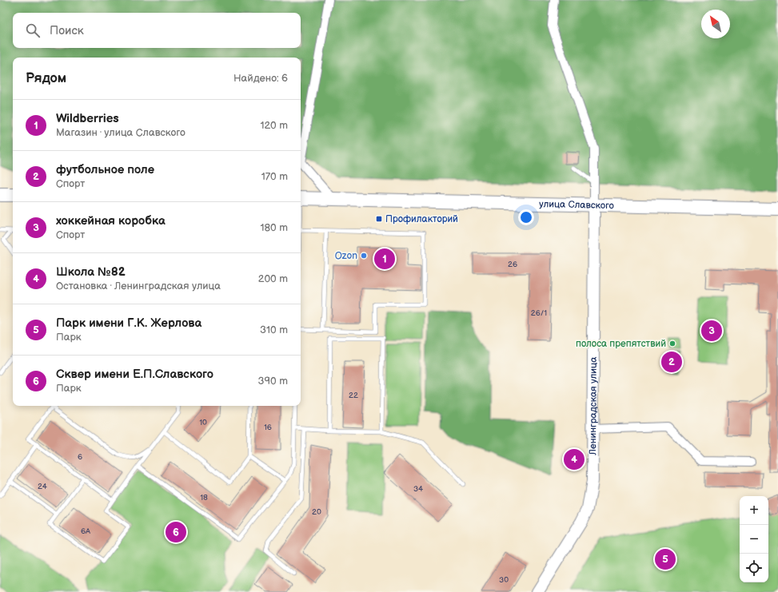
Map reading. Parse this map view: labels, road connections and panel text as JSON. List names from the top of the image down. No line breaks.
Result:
{"streets":{"main road":["улица Славского"],"street":["Ленинградская улица"]},"crossings":[["улица Славского","Ленинградская улица"]],"places":{"transit":["Профилакторий"],"other":["Ozon","полоса препятствий"]},"house_numbers":["26","26/1","22","10","16","6","24","34","18","20","6А","30"],"north":"top left","page":{"search":"Поиск","heading":["Рядом","Найдено: 6"],"list":[{"mark":"1","name":"Wildberries","note":"Магазин · улица Славского","value":"120 m"},{"mark":"2","name":"футбольное поле","note":"Спорт","value":"170 m"},{"mark":"3","name":"хоккейная коробка","note":"Спорт","value":"180 m"},{"mark":"4","name":"Школа №82","note":"Остановка · Ленинградская улица","value":"200 m"},{"mark":"5","name":"Парк имени Г.К. Жерлова","note":"Парк","value":"310 m"},{"mark":"6","name":"Сквер имени Е.П.Славского","note":"Парк","value":"390 m"}],"pins":["1","3","2","4","6","5"],"map_buttons":["+","−"]}}
